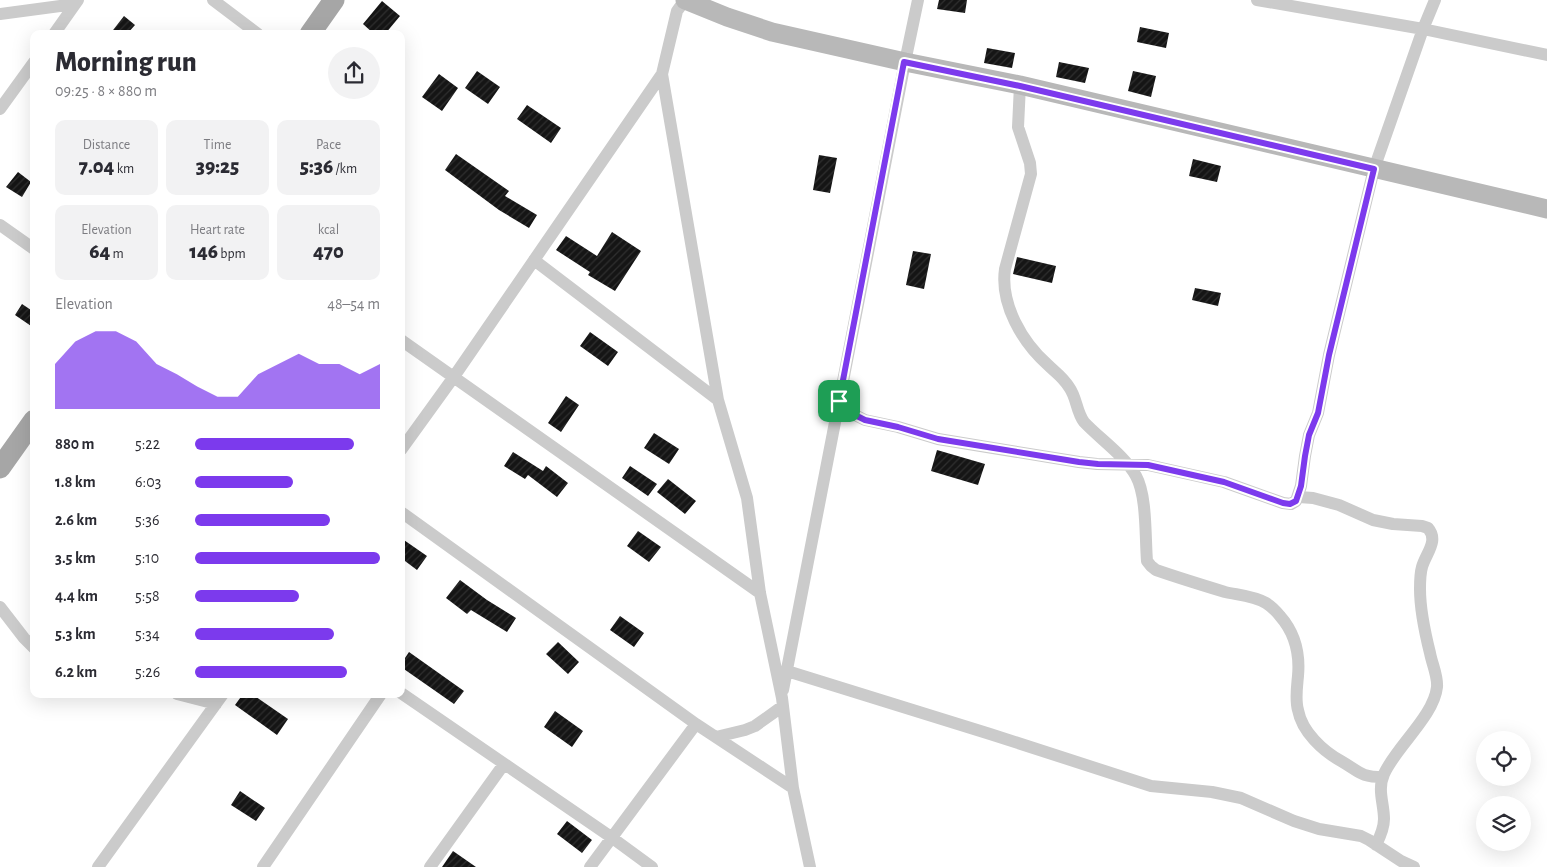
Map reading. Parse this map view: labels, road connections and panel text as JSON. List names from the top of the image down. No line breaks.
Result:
{"page":{"heading":["Morning run","09:25 · 8 × 880 m"],"stats":[["Distance","7.04 km"],["Time","39:25"],["Pace","5:36 /km"],["Elevation","64 m"],["Heart rate","146 bpm"],["kcal","470"]],"chart":["Elevation","48–54 m"],"list":[{"name":"880 m","note":"5:22"},{"name":"1.8 km","note":"6:03"},{"name":"2.6 km","note":"5:36"},{"name":"3.5 km","note":"5:10"},{"name":"4.4 km","note":"5:58"},{"name":"5.3 km","note":"5:34"},{"name":"6.2 km","note":"5:26"}]}}
